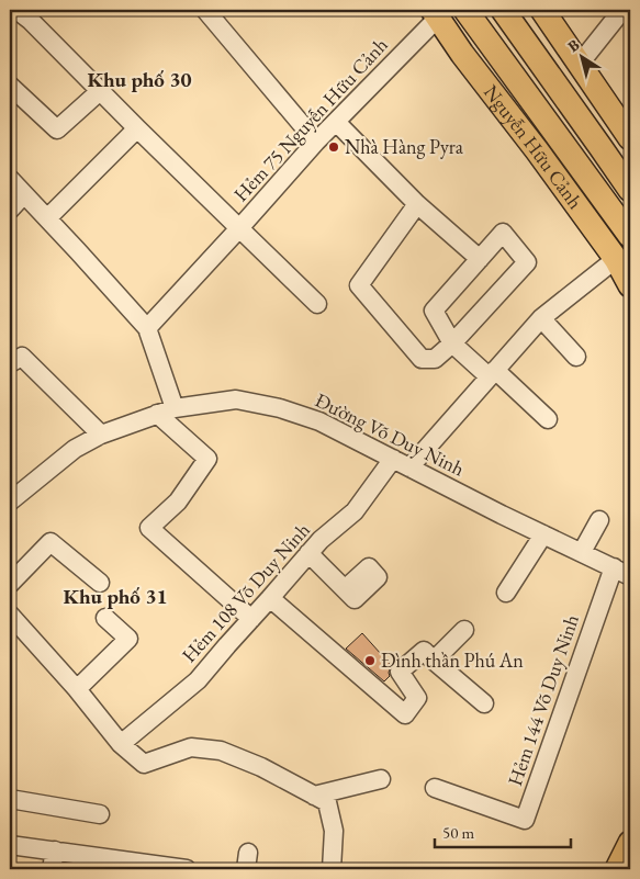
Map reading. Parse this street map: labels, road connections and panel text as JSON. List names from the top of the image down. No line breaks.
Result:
{"streets":{"main road":["Nguyễn Hữu Cảnh"],"street":["Hẻm 75 Nguyễn Hữu Cảnh","Đường Võ Duy Ninh","Hẻm 108 Võ Duy Ninh","Hẻm 144 Võ Duy Ninh"]},"crossings":[["Hẻm 75 Nguyễn Hữu Cảnh","Nguyễn Hữu Cảnh"],["Đường Võ Duy Ninh","Hẻm 108 Võ Duy Ninh"],["Đường Võ Duy Ninh","Hẻm 144 Võ Duy Ninh"]],"districts":["Khu phố 30","Khu phố 31"],"places":["Nhà Hàng Pyra","Đình thần Phú An"],"scale_bar":"50 m","north":"top left"}
